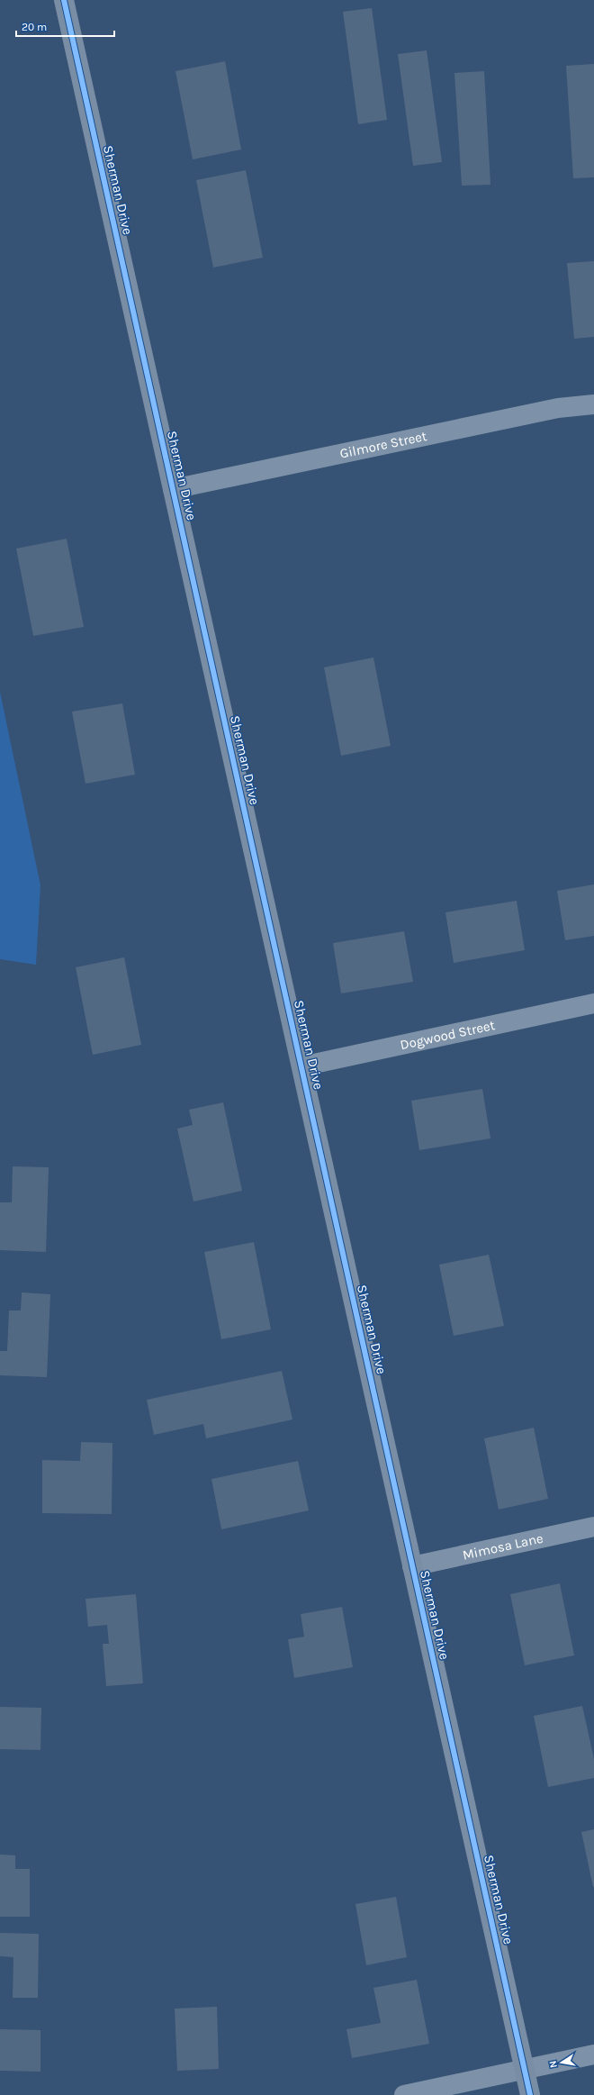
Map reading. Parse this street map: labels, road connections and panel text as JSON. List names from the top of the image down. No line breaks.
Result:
{"streets":{"street":["Sherman Drive","Gilmore Street","Dogwood Street","Mimosa Lane"]},"crossings":[["Sherman Drive","Gilmore Street"],["Sherman Drive","Dogwood Street"],["Sherman Drive","Mimosa Lane"]],"scale_bar":"20 m","north":"left"}
